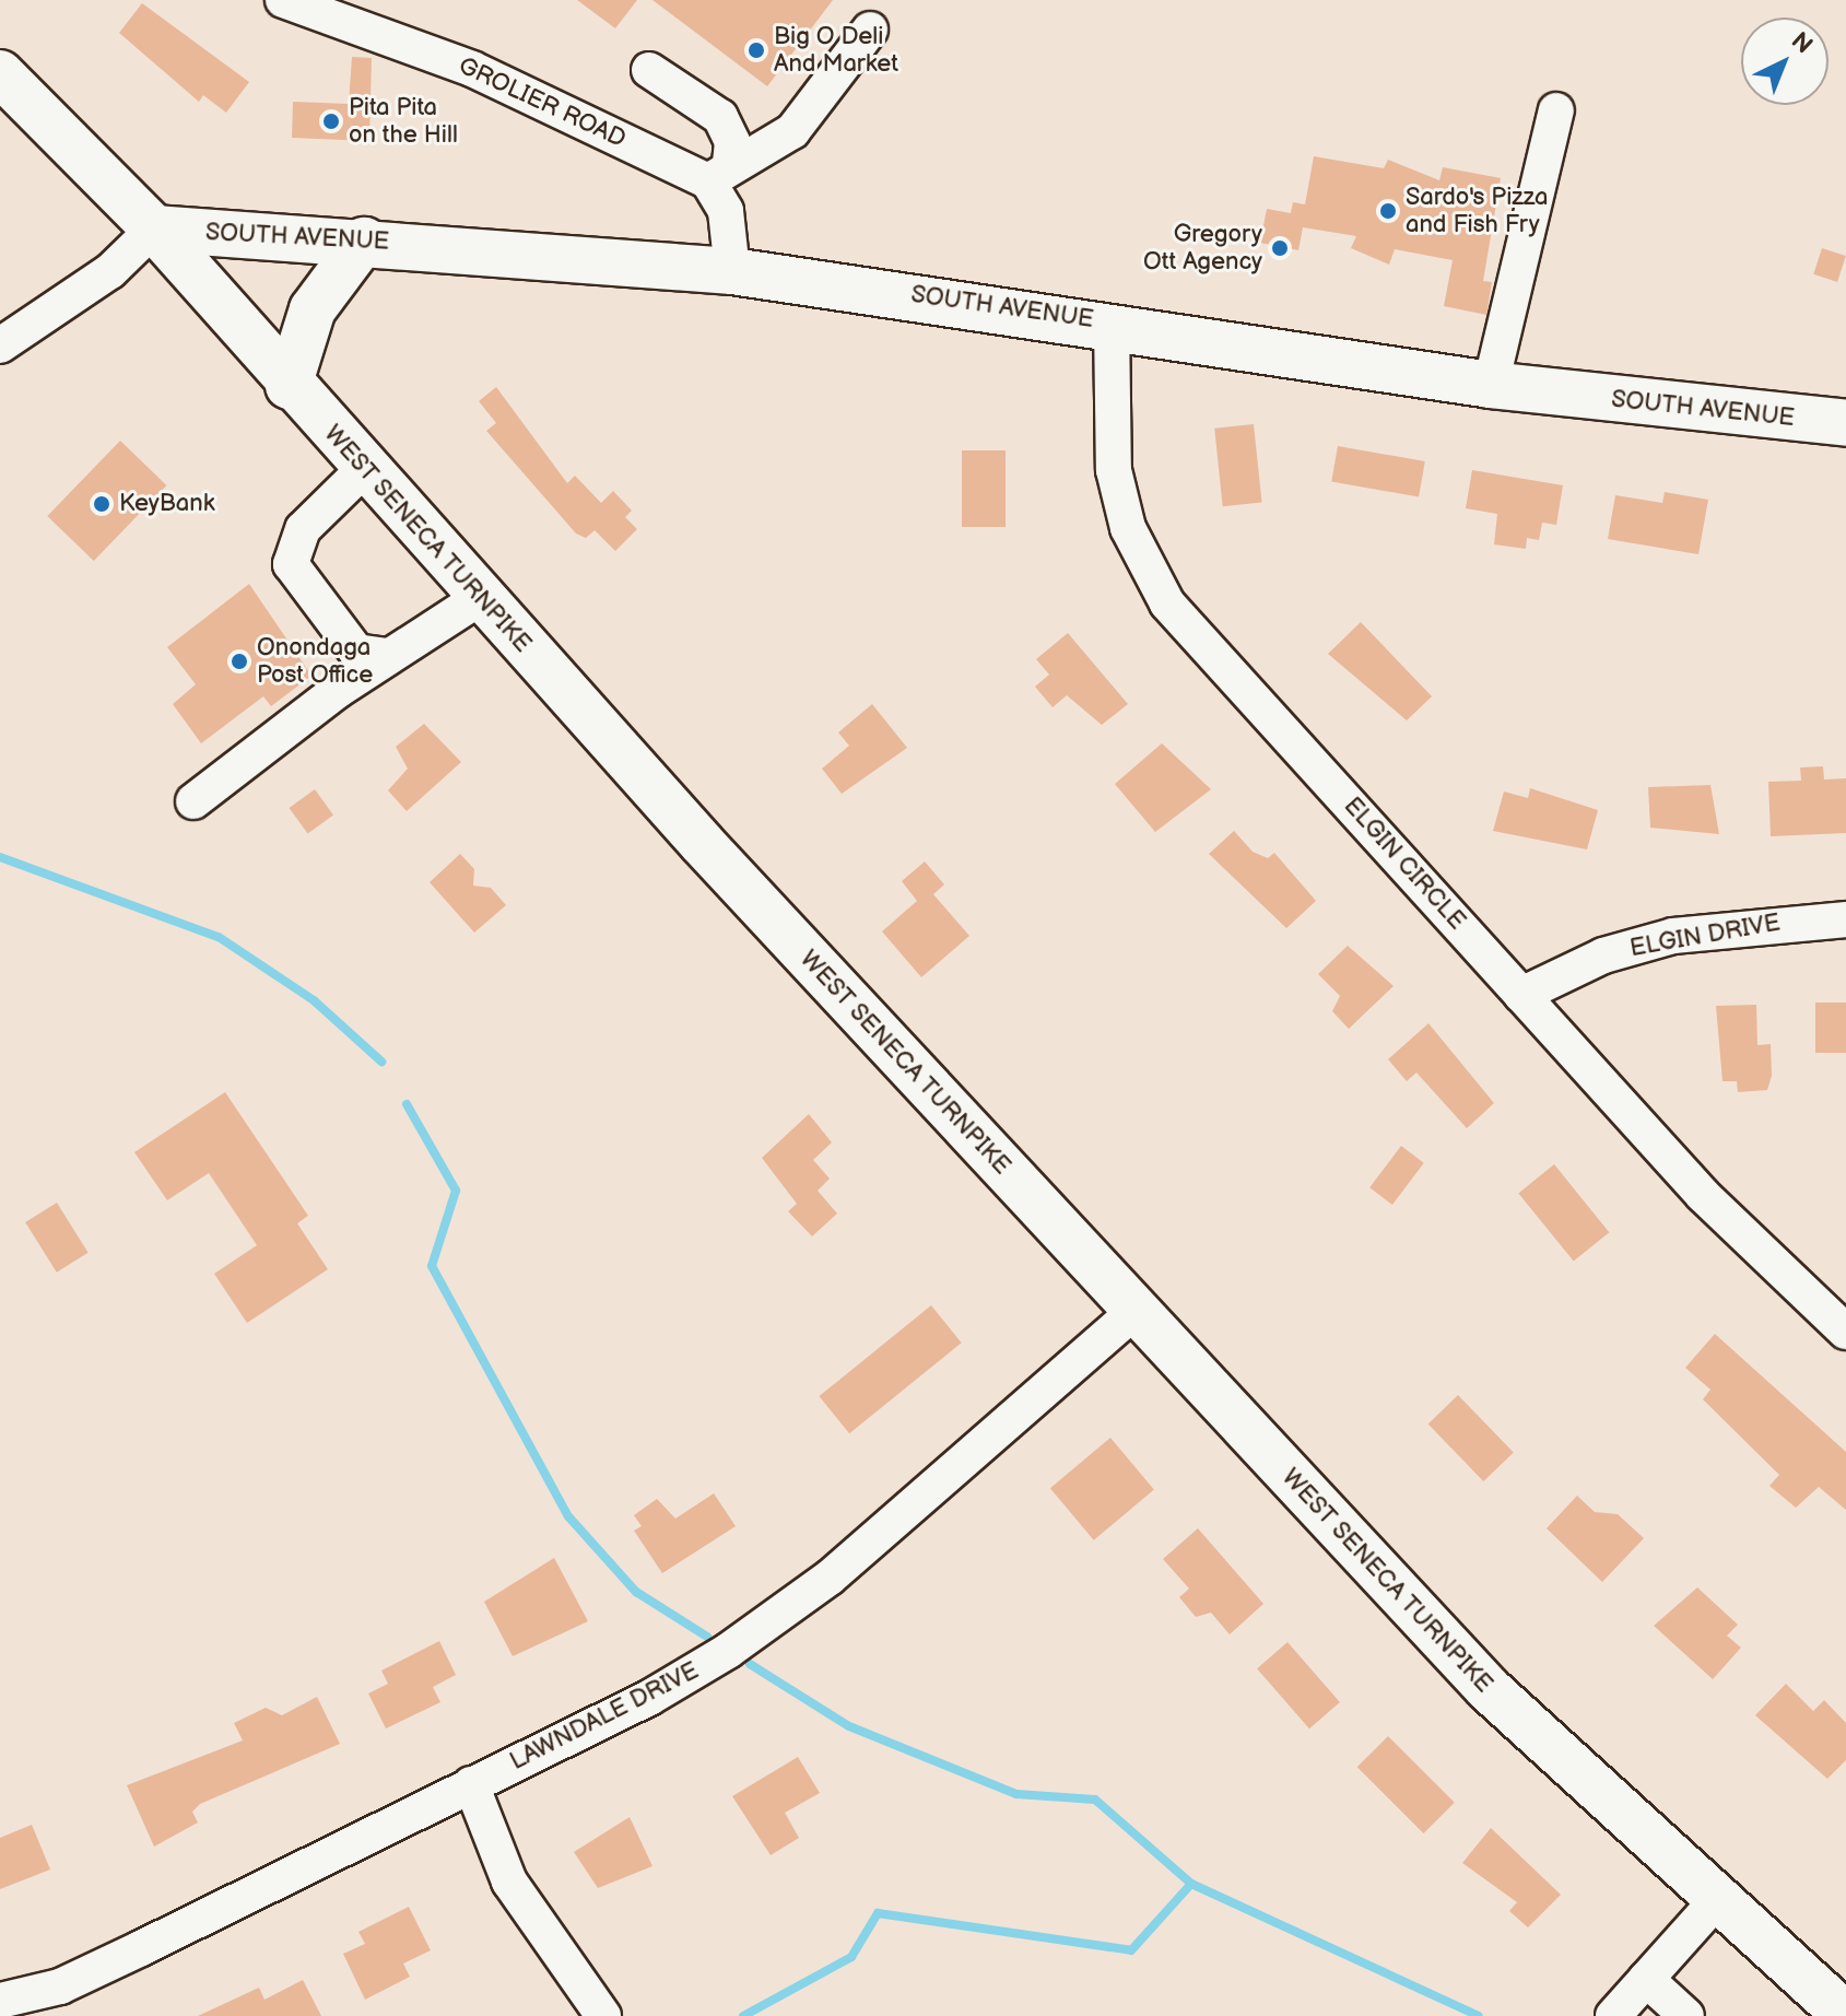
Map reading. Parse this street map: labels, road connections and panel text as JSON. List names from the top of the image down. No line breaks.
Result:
{"streets":{"main road":["SOUTH AVENUE","WEST SENECA TURNPIKE"],"street":["GROLIER ROAD","ELGIN CIRCLE","ELGIN DRIVE","LAWNDALE DRIVE"]},"crossings":[["SOUTH AVENUE","WEST SENECA TURNPIKE"],["SOUTH AVENUE","ELGIN CIRCLE"],["WEST SENECA TURNPIKE","LAWNDALE DRIVE"],["ELGIN CIRCLE","ELGIN DRIVE"]],"places":["Big O Deli And Market","Pita Pita on the Hill","Sardo's Pizza and Fish Fry","Gregory Ott Agency","KeyBank","Onondaga Post Office"],"north":"top right"}
